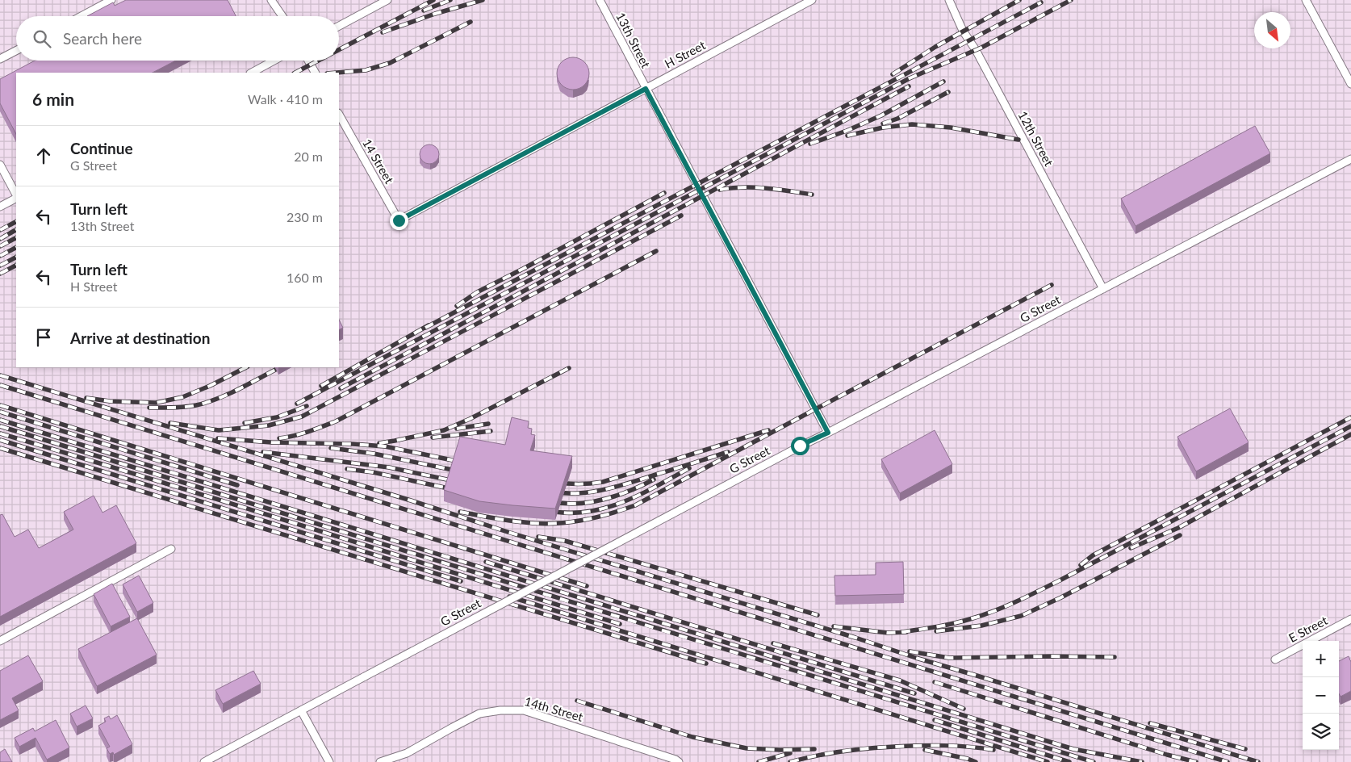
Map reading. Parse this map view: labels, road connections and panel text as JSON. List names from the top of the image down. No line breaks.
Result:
{"streets":{"lane":["13th Street","H Street","12th Street","14 Street","G Street","E Street","14th Street"]},"crossings":[["13th Street","H Street"],["13th Street","G Street"],["H Street","14 Street"],["12th Street","G Street"]],"north":"bottom right","page":{"search":"Search here","heading":["6 min","Walk · 410 m"],"list":[["Continue","G Street","20 m"],["Turn left","13th Street","230 m"],["Turn left","H Street","160 m"],"Arrive at destination"],"map_buttons":["+","−"]}}
